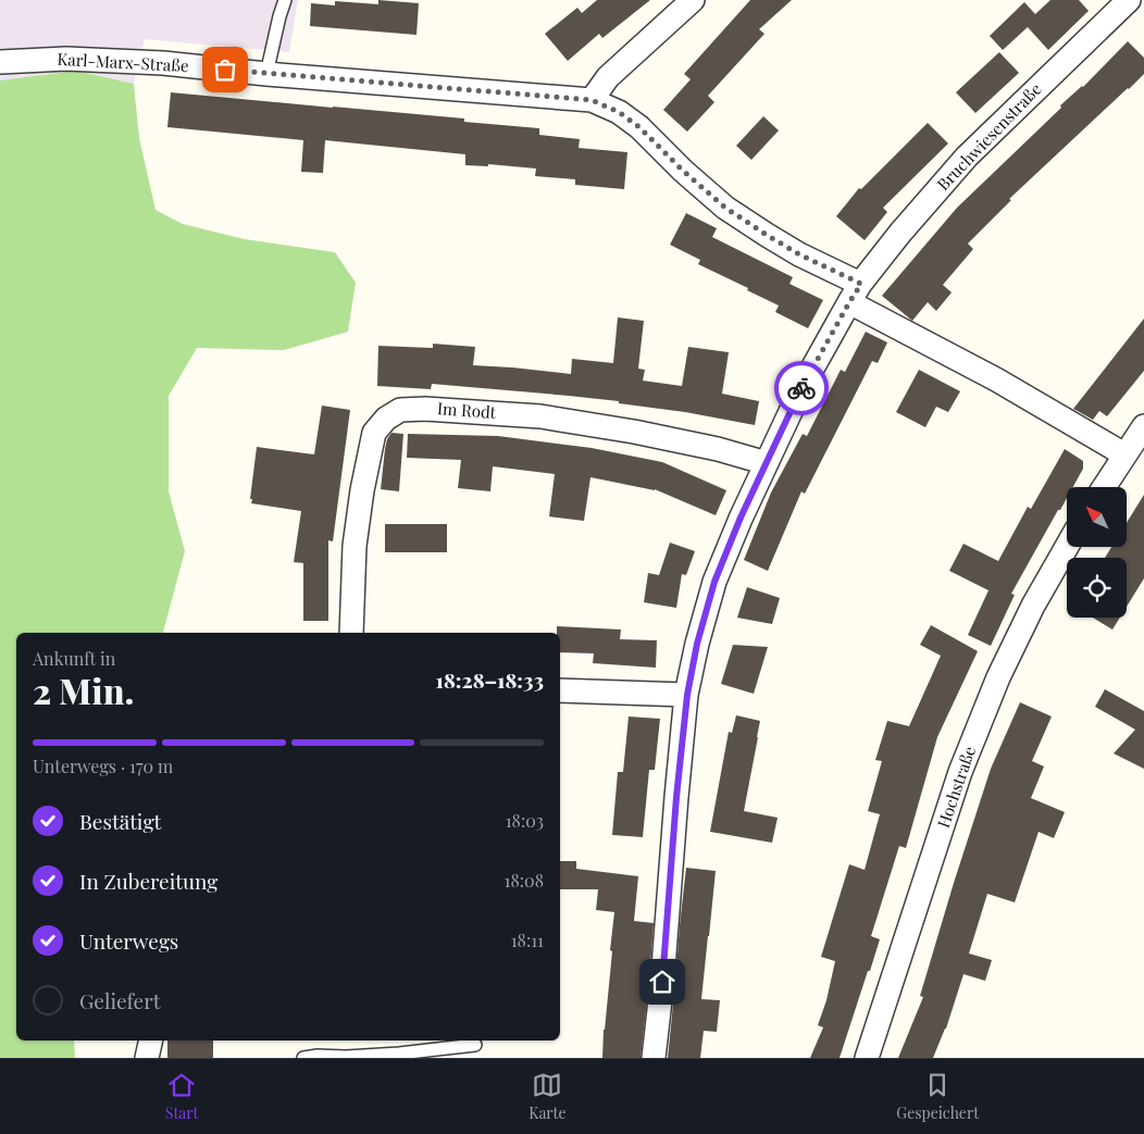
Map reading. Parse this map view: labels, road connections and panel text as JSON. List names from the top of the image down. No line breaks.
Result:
{"streets":{"street":["Karl-Marx-Straße","Bruchwiesenstraße","Im Rodt","Hochstraße"]},"crossings":[["Bruchwiesenstraße","Im Rodt"]],"north":"top left","page":{"heading":["2 Min.","Ankunft in","18:28–18:33"],"bar":"Unterwegs · 170 m","list":[["Bestätigt","18:03"],["In Zubereitung","18:08"],["Unterwegs","18:11"],"Geliefert"],"tabs":["Start","Karte","Gespeichert"]}}
